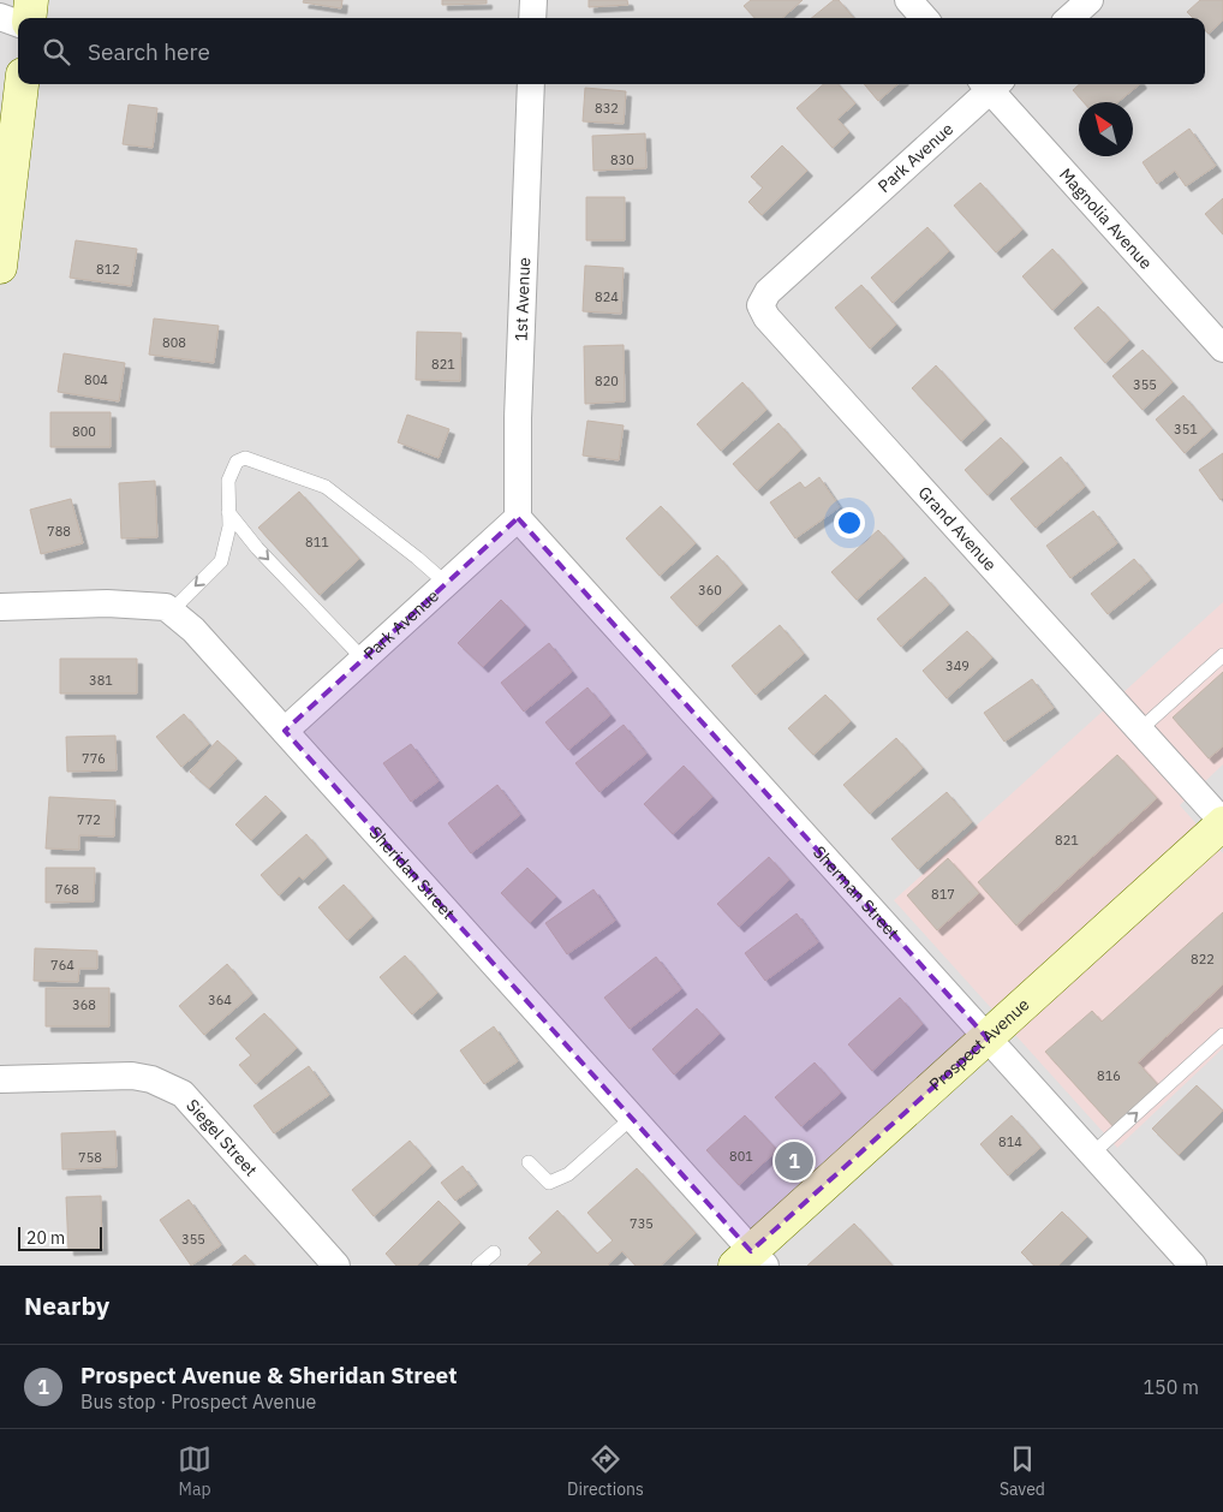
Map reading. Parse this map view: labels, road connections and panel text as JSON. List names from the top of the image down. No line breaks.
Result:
{"streets":{"main road":["Prospect Avenue"],"street":["Park Avenue","Magnolia Avenue","1st Avenue","Grand Avenue","Sheridan Street","Sherman Street","Siegel Street"]},"crossings":[["Park Avenue","1st Avenue"],["Park Avenue","Grand Avenue"],["Park Avenue","Sheridan Street"],["Park Avenue","Sherman Street"],["1st Avenue","Sherman Street"],["Grand Avenue","Prospect Avenue"],["Sheridan Street","Prospect Avenue"],["Sherman Street","Prospect Avenue"]],"house_numbers":["832","830","812","824","808","821","804","820","355","351","800","788","811","360","349","381","776","772","821","768","817","822","764","364","368","816","814","801","758","735","355"],"scale_bar":"20 m","north":"top left","page":{"search":"Search here","pins":"1","scale":"20 m","heading":"Nearby","list":[{"mark":"1","name":"Prospect Avenue & Sheridan Street","note":"Bus stop · Prospect Avenue","value":"150 m"}],"nav":["Map","Directions","Saved"]}}
